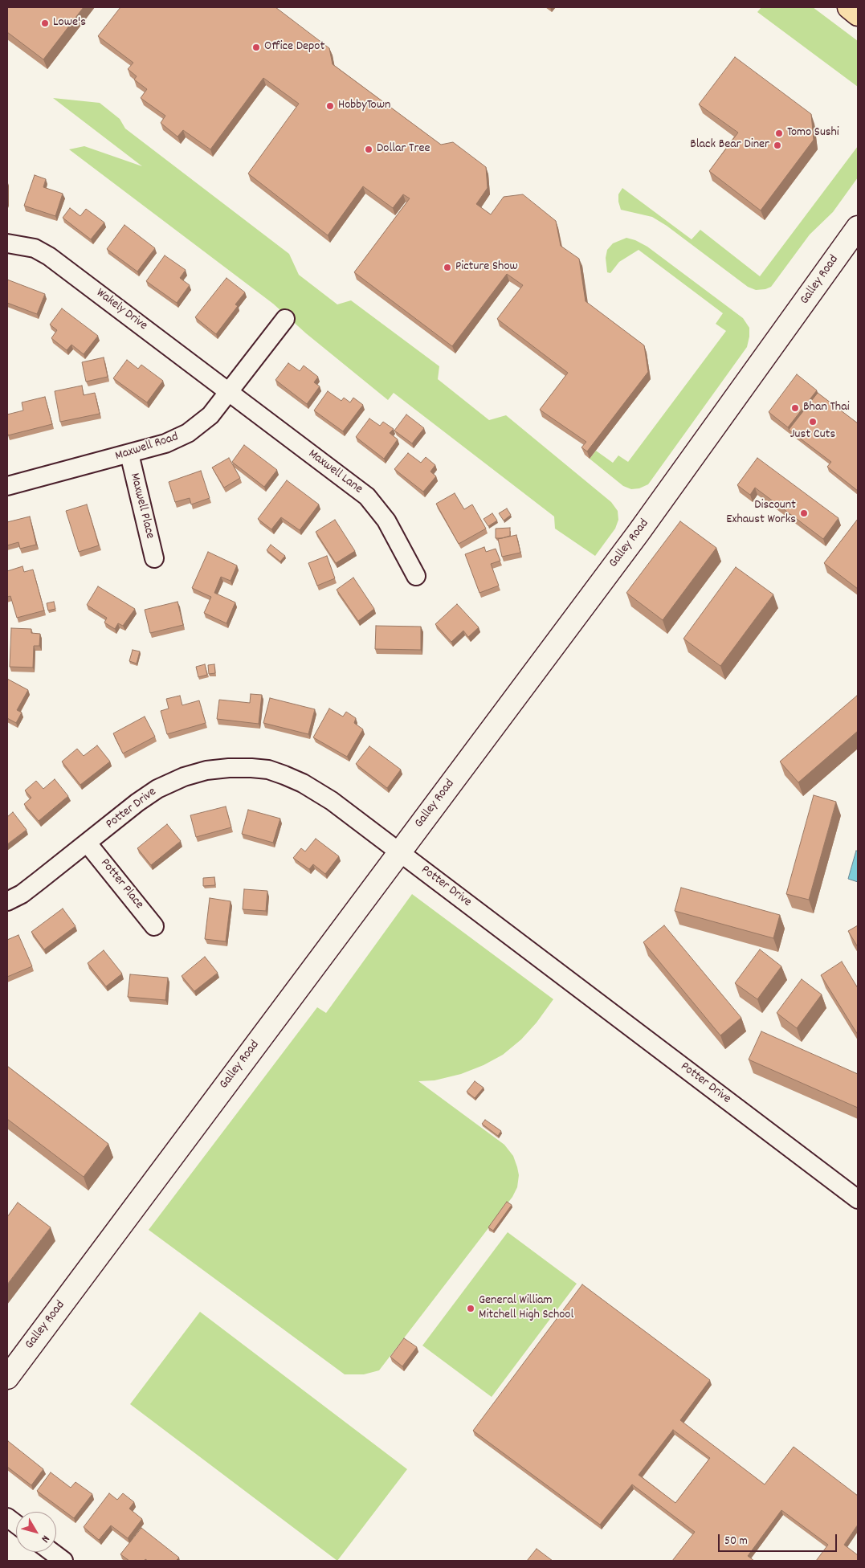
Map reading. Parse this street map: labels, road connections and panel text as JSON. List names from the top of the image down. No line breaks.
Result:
{"streets":{"main road":["Galley Road"],"street":["Wakely Drive","Maxwell Road","Maxwell Lane","Maxwell Place","Potter Drive","Potter Place"]},"crossings":[["Galley Road","Potter Drive"],["Wakely Drive","Maxwell Road"],["Wakely Drive","Maxwell Lane"],["Maxwell Road","Maxwell Lane"],["Maxwell Road","Maxwell Place"],["Potter Drive","Potter Place"]],"places":["Lowe's","Office Depot","HobbyTown","Tomo Sushi","Black Bear Diner","Dollar Tree","Picture Show","Bhan Thai","Just Cuts","Discount Exhaust Works","General William Mitchell High School"],"scale_bar":"50 m","north":"bottom right"}
